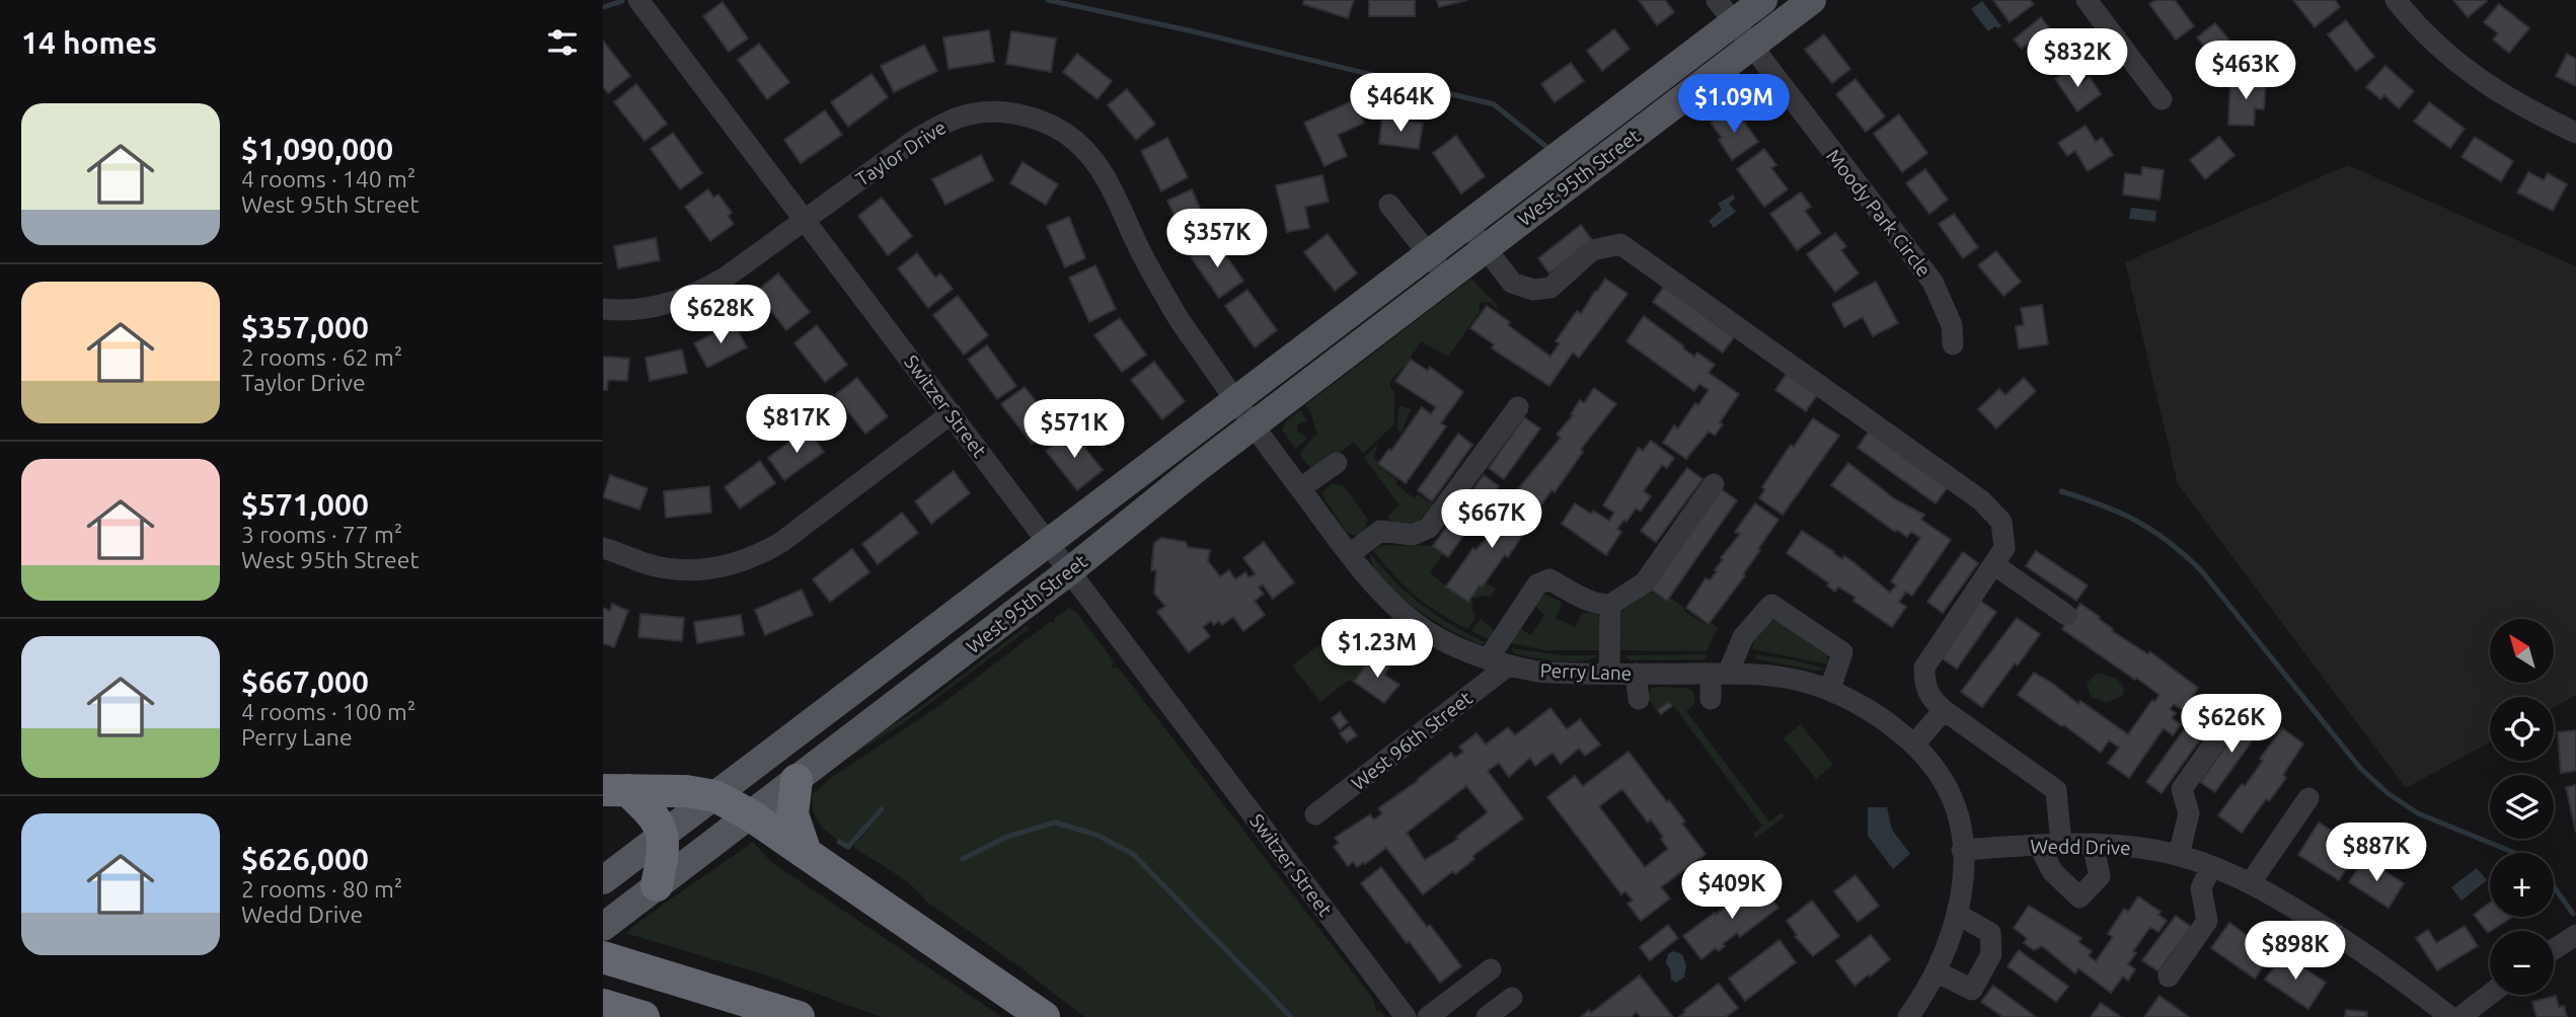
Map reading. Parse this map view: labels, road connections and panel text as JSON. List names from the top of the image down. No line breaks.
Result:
{"streets":{"main road":["West 95th Street"],"street":["Taylor Drive","Moody Park Circle","Switzer Street","Perry Lane","West 96th Street","Wedd Drive"]},"crossings":[["Taylor Drive","West 95th Street"],["Taylor Drive","Switzer Street"],["Taylor Drive","Perry Lane"],["West 95th Street","Moody Park Circle"],["West 95th Street","Switzer Street"],["West 95th Street","Perry Lane"],["Perry Lane","West 96th Street"],["Perry Lane","Wedd Drive"]],"north":"top left","page":{"heading":"14 homes","price":["$832K","$463K","$464K","$1.09M","$357K","$628K","$817K","$571K","$667K","$1.23M","$626K","$887K","$409K","$898K"],"list":[{"name":"$1,090,000","note":"4 rooms · 140 m² · West 95th Street"},{"name":"$357,000","note":"2 rooms · 62 m² · Taylor Drive"},{"name":"$571,000","note":"3 rooms · 77 m² · West 95th Street"},{"name":"$667,000","note":"4 rooms · 100 m² · Perry Lane"},{"name":"$626,000","note":"2 rooms · 80 m² · Wedd Drive"}],"map_buttons":["+","−"]}}
